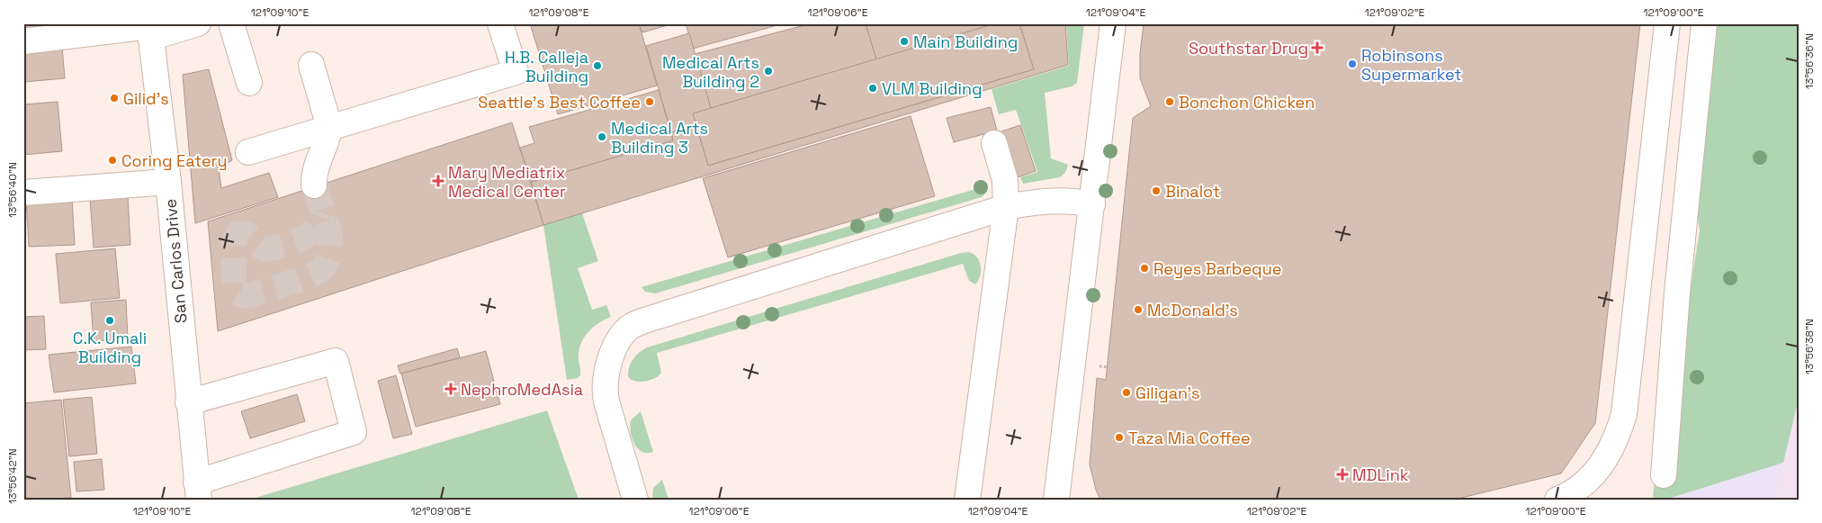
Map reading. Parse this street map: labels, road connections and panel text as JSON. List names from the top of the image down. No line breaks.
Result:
{"streets":{"street":["San Carlos Drive"]},"places":{"other":["Main Building","Robinsons Supermarket","H.B. Calleja Building","Medical Arts Building 2","VLM Building","Gilid's","Seattle's Best Coffee","Bonchon Chicken","Medical Arts Building 3","Coring Eatery","Binalot","Reyes Barbeque","McDonald's","C.K. Umali Building","Giligan's","Taza Mia Coffee"],"health":["Southstar Drug","Mary Mediatrix Medical Center","NephroMedAsia","MDLink"]},"coordinates":["121°09'10\"E","121°09'08\"E","121°09'06\"E","121°09'04\"E","121°09'02\"E","121°09'00\"E","13°56'36\"N","13°56'40\"N","13°56'38\"N","13°56'42\"N"]}
